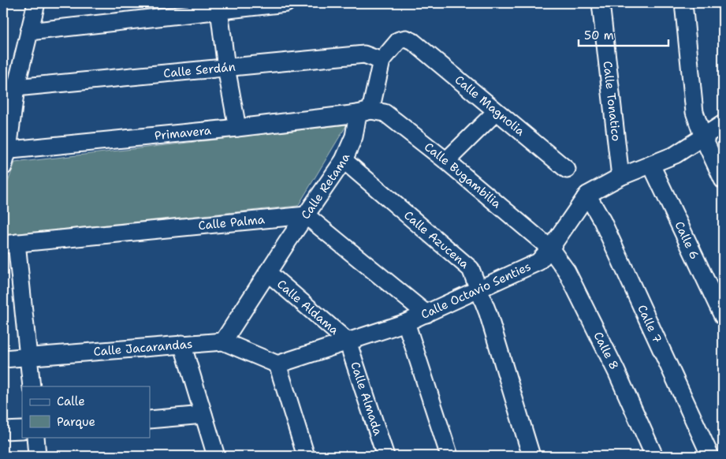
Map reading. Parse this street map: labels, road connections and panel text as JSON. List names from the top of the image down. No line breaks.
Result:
{"streets":{"street":["Calle Serdán","Calle Tonatico","Calle Magnolia","Primavera","Calle Bugambilia","Calle Retama","Calle Palma","Calle Azucena","Calle 6","Calle Octavio Senties","Calle Aldama","Calle 7","Calle Jacarandas","Calle 8","Calle Almada"]},"crossings":[["Calle Serdán","Calle Retama"],["Calle Tonatico","Calle Octavio Senties"],["Calle Magnolia","Calle Retama"],["Primavera","Calle Bugambilia"],["Primavera","Calle Retama"],["Calle Bugambilia","Calle Retama"],["Calle Bugambilia","Calle Octavio Senties"],["Calle Bugambilia","Calle 8"],["Calle Retama","Calle Palma"],["Calle Retama","Calle Azucena"],["Calle Retama","Calle Aldama"],["Calle Retama","Calle Jacarandas"],["Calle Azucena","Calle Octavio Senties"],["Calle 6","Calle Octavio Senties"],["Calle Octavio Senties","Calle Aldama"],["Calle Octavio Senties","Calle 7"],["Calle Octavio Senties","Calle Jacarandas"],["Calle Octavio Senties","Calle 8"],["Calle Octavio Senties","Calle Almada"],["Calle Aldama","Calle Almada"]],"legend":["Calle","Parque"],"scale_bar":"50 m"}
